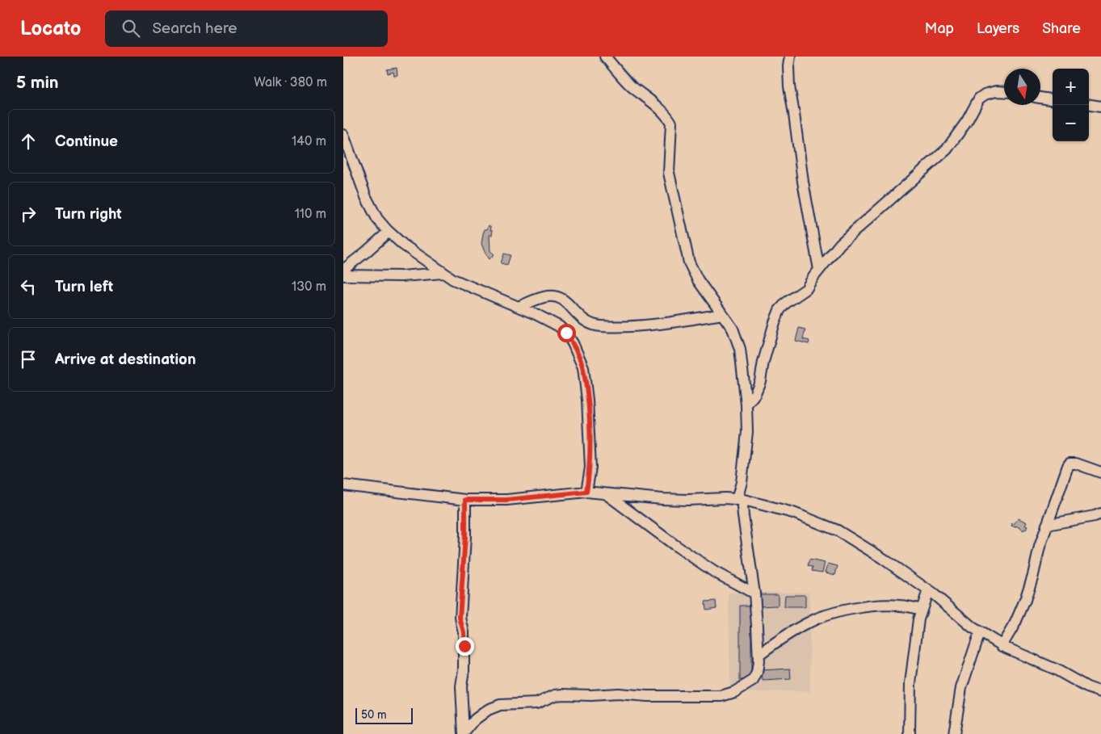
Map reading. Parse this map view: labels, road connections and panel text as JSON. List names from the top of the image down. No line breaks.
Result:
{"scale_bar":"50 m","north":"bottom","page":{"header":"Locato","search":"Search here","nav":["Map","Layers","Share"],"heading":["5 min","Walk · 380 m"],"map_buttons":["+","−"],"list":[["Continue","140 m"],["Turn right","110 m"],["Turn left","130 m"],"Arrive at destination"],"scale":"50 m"}}
